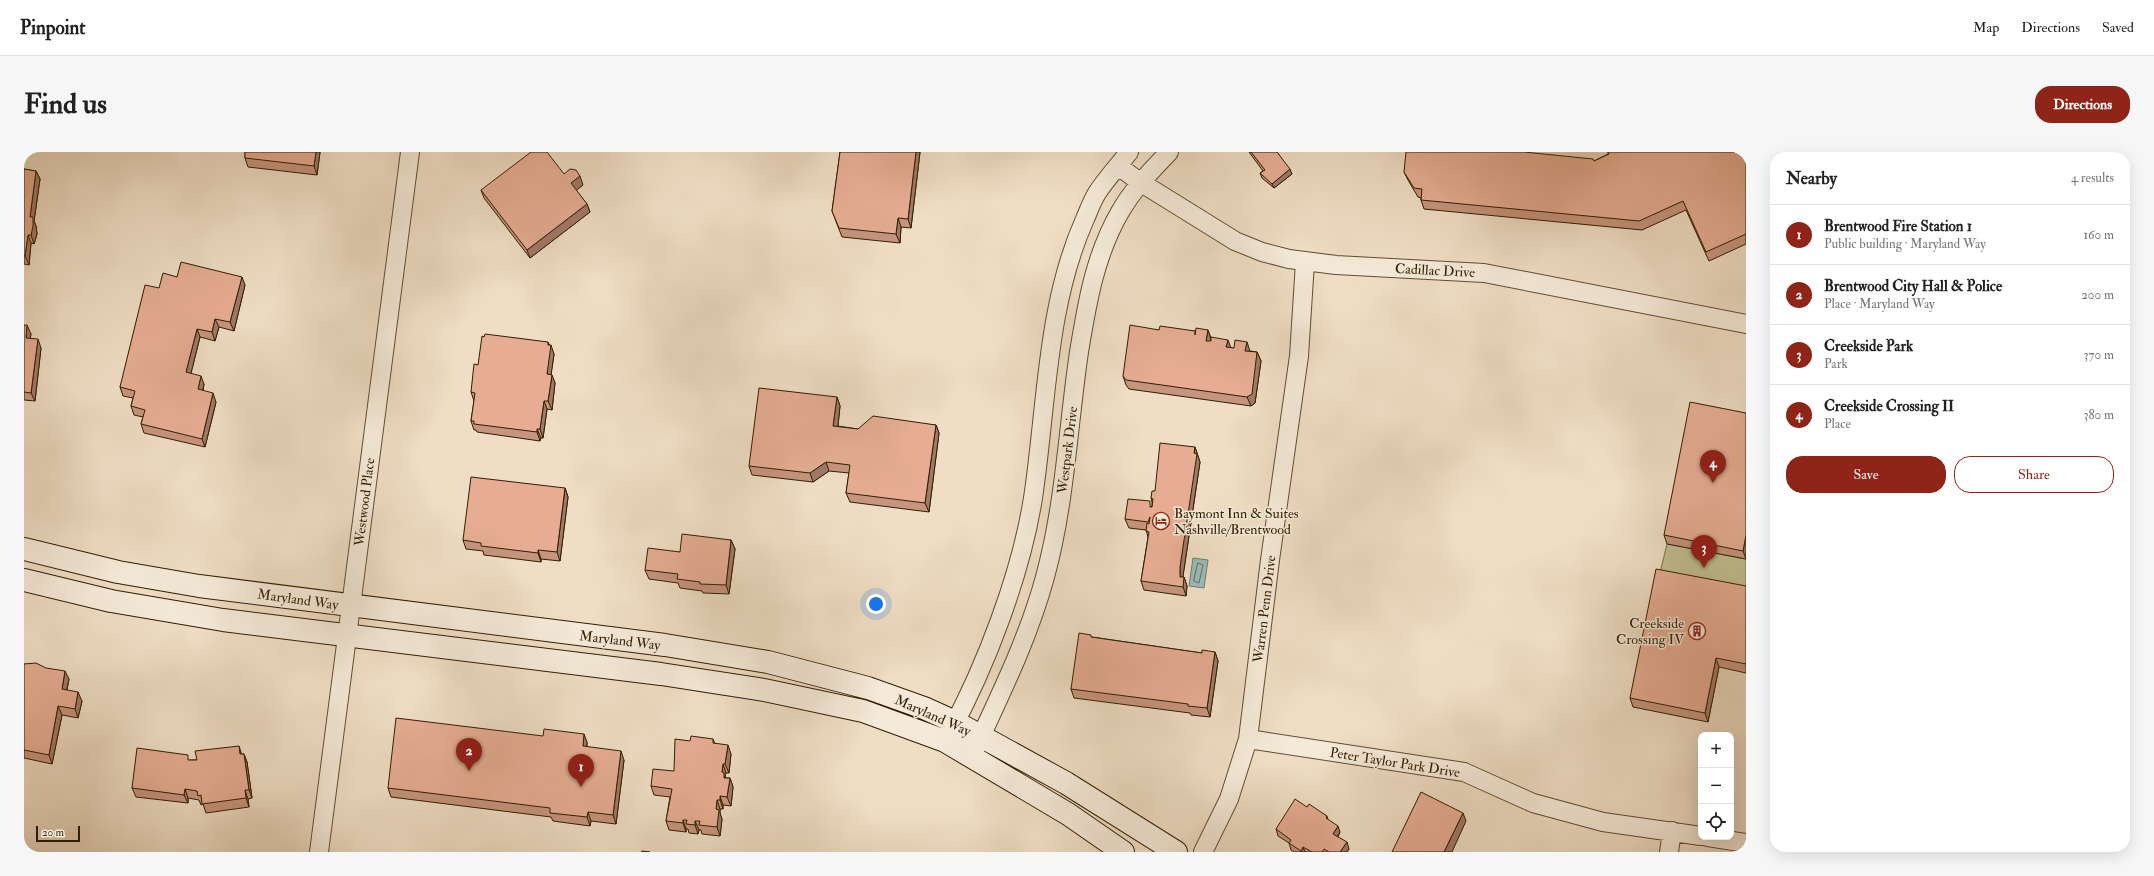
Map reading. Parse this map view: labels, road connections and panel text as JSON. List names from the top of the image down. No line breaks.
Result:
{"streets":{"main road":["Maryland Way"],"street":["Cadillac Drive","Westpark Drive","Westwood Place","Warren Penn Drive","Peter Taylor Park Drive"]},"crossings":[["Cadillac Drive","Westpark Drive"],["Cadillac Drive","Warren Penn Drive"],["Westpark Drive","Maryland Way"],["Westwood Place","Maryland Way"],["Warren Penn Drive","Peter Taylor Park Drive"]],"places":{"hotel":["Baymont Inn & Suites Nashville/Brentwood"],"building":["Creekside Crossing IV"]},"scale_bar":"20 m","page":{"header":"Pinpoint","nav":["Map","Directions","Saved"],"buttons":["Directions",["Save","Share"]],"title":"Find us","heading":["Nearby","4 results"],"list":[{"mark":"1","name":"Brentwood Fire Station 1","note":"Public building · Maryland Way","value":"160 m"},{"mark":"2","name":"Brentwood City Hall & Police","note":"Place · Maryland Way","value":"200 m"},{"mark":"3","name":"Creekside Park","note":"Park","value":"370 m"},{"mark":"4","name":"Creekside Crossing II","note":"Place","value":"380 m"}],"pins":["4","3","2","1"],"map_buttons":["+","−"],"scale":"20 m"}}
